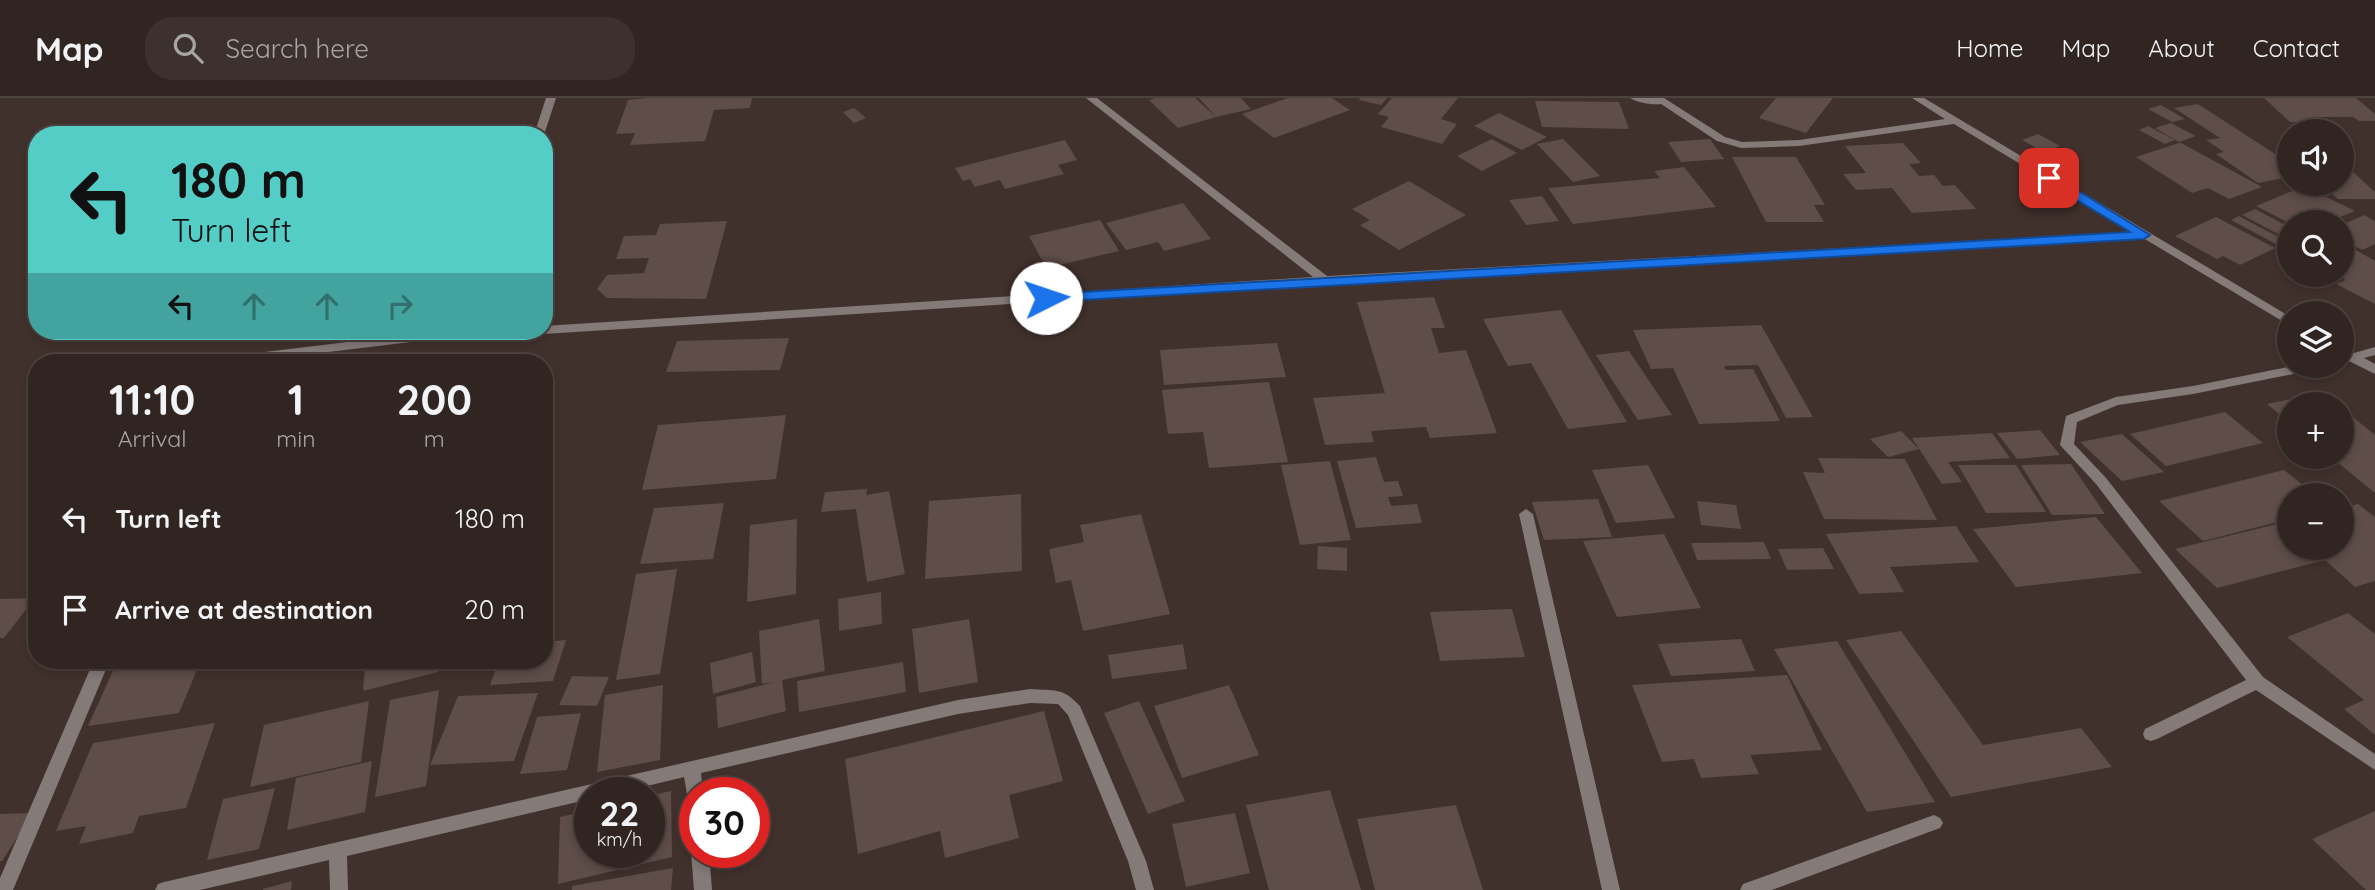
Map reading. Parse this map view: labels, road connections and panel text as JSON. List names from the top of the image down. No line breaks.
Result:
{"page":{"header":"Map","search":"Search here","nav":["Home","Map","About","Contact"],"map_buttons":["+","−"],"turn":["180 m","Turn left"],"eta":["11:10","Arrival","1","min","200","m"],"list":[{"name":"Turn left","value":"180 m"},{"name":"Arrive at destination","value":"20 m"}],"speed":"22 km/h","limit":"30"}}
